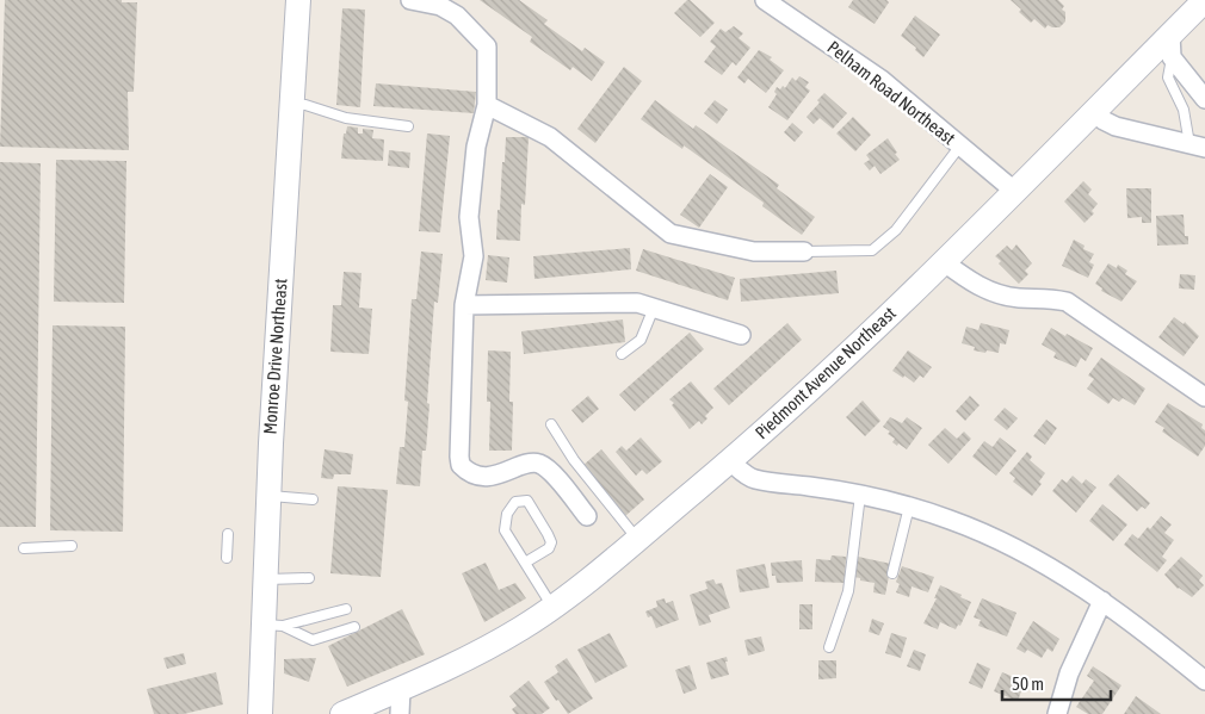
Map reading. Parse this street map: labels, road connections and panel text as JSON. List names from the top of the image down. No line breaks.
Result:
{"streets":{"main road":["Monroe Drive Northeast","Piedmont Avenue Northeast"],"street":["Pelham Road Northeast"]},"crossings":[["Pelham Road Northeast","Piedmont Avenue Northeast"]],"scale_bar":"50 m"}
